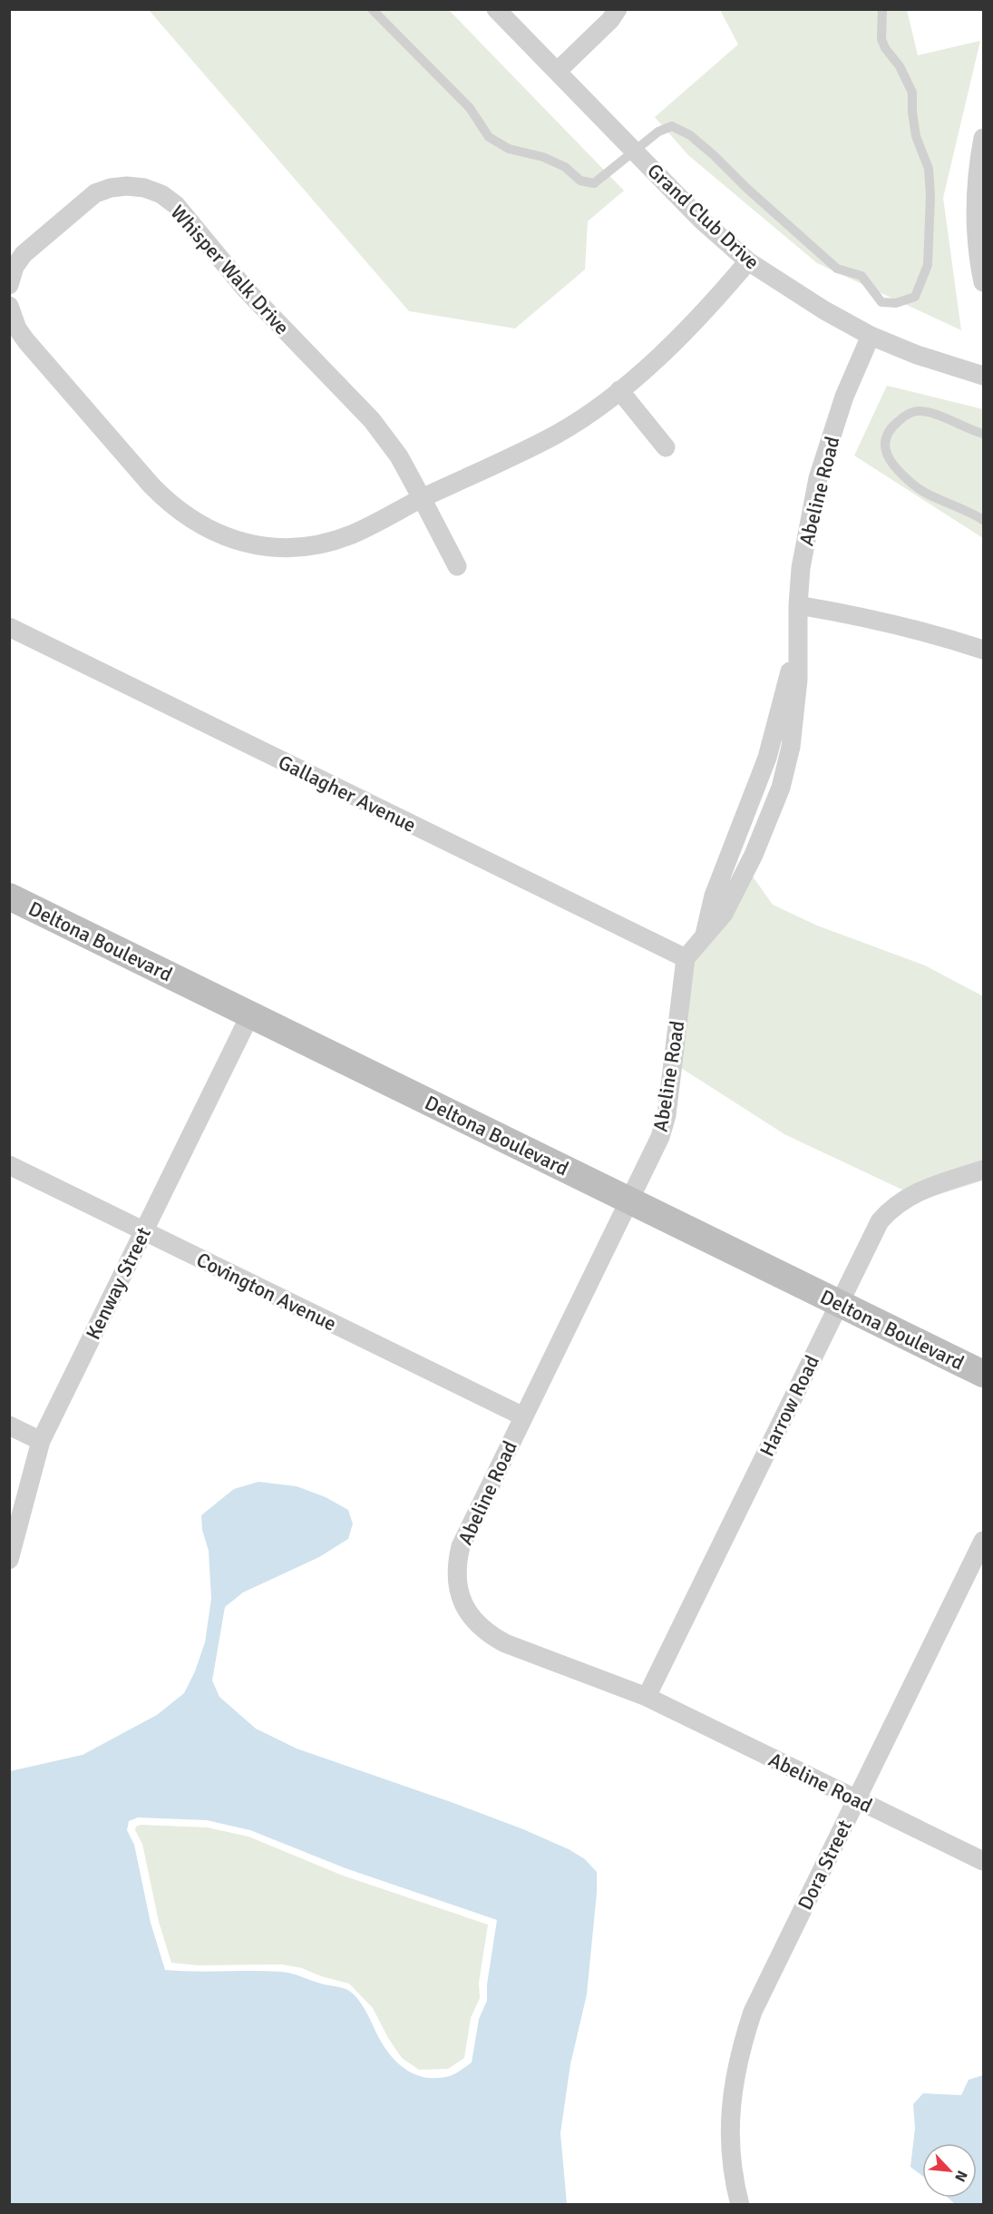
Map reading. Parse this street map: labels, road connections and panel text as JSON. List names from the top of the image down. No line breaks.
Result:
{"streets":{"main road":["Deltona Boulevard"],"street":["Grand Club Drive","Whisper Walk Drive","Abeline Road","Gallagher Avenue","Kenway Street","Covington Avenue","Harrow Road","Dora Street"]},"crossings":[["Grand Club Drive","Abeline Road"],["Abeline Road","Gallagher Avenue"],["Abeline Road","Deltona Boulevard"],["Abeline Road","Covington Avenue"],["Abeline Road","Harrow Road"],["Abeline Road","Dora Street"],["Deltona Boulevard","Kenway Street"],["Deltona Boulevard","Harrow Road"],["Kenway Street","Covington Avenue"]],"north":"bottom right"}
